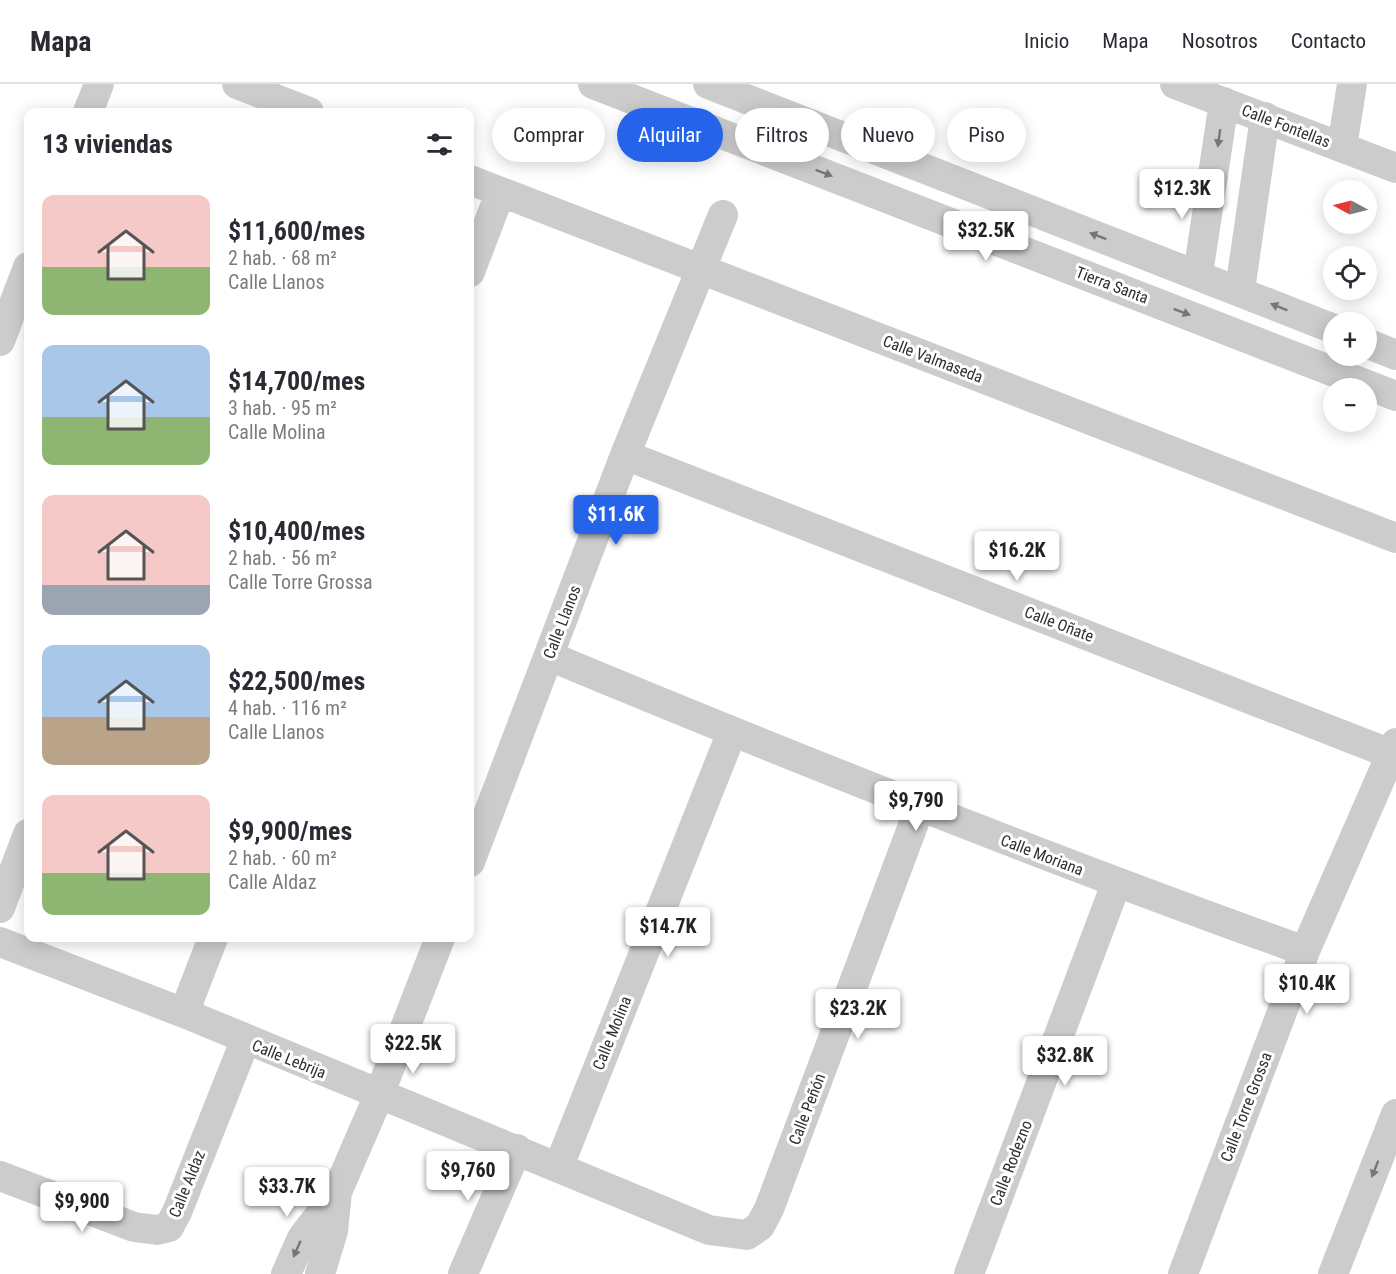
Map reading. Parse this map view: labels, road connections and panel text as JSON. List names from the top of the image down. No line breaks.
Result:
{"streets":{"street":["Calle Fontellas","Tierra Santa","Calle Valmaseda","Calle Llanos","Calle Oñate","Calle Moriana","Calle Molina","Calle Lebrija","Calle Torre Grossa","Calle Peñón","Calle Rodezno","Calle Aldaz"]},"crossings":[["Calle Valmaseda","Calle Llanos"],["Calle Llanos","Calle Oñate"],["Calle Llanos","Calle Moriana"],["Calle Oñate","Calle Torre Grossa"],["Calle Moriana","Calle Molina"],["Calle Moriana","Calle Torre Grossa"],["Calle Moriana","Calle Peñón"],["Calle Moriana","Calle Rodezno"],["Calle Molina","Calle Lebrija"],["Calle Lebrija","Calle Peñón"],["Calle Lebrija","Calle Aldaz"]],"north":"left","page":{"header":"Mapa","nav":["Inicio","Mapa","Nosotros","Contacto"],"chip":["Comprar","Alquilar","Filtros","Nuevo","Piso"],"heading":"13 viviendas","price":["$12.3K","$32.5K","$11.6K","$16.2K","$9,790","$14.7K","$10.4K","$23.2K","$22.5K","$32.8K","$9,760","$33.7K","$9,900"],"map_buttons":["+","−"],"list":[{"name":"$11,600/mes","note":"2 hab. · 68 m² · Calle Llanos"},{"name":"$14,700/mes","note":"3 hab. · 95 m² · Calle Molina"},{"name":"$10,400/mes","note":"2 hab. · 56 m² · Calle Torre Grossa"},{"name":"$22,500/mes","note":"4 hab. · 116 m² · Calle Llanos"},{"name":"$9,900/mes","note":"2 hab. · 60 m² · Calle Aldaz"}]}}
